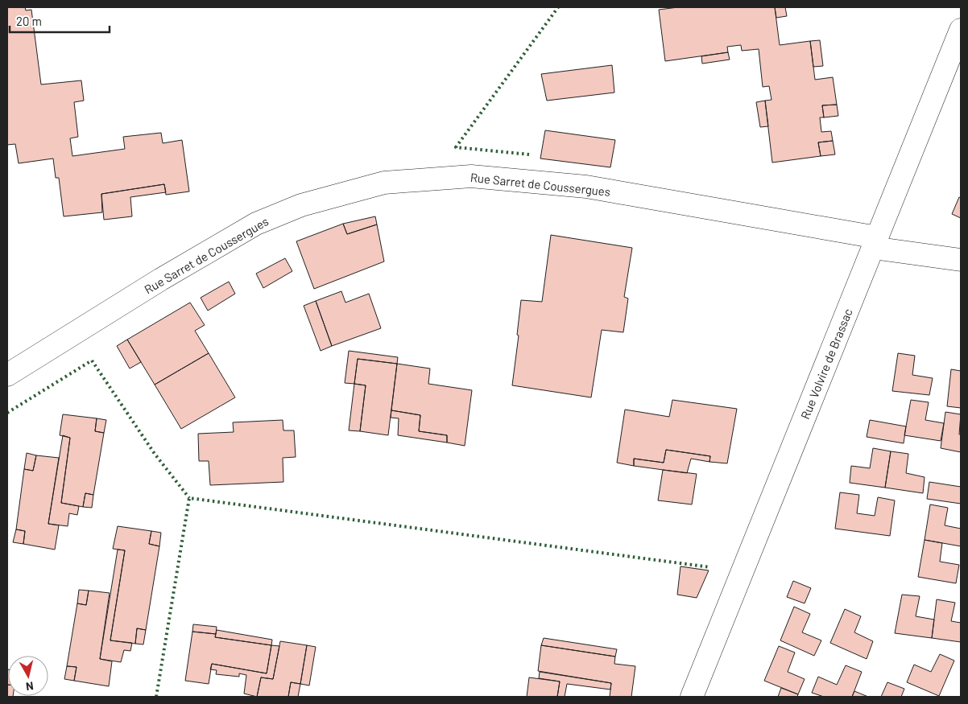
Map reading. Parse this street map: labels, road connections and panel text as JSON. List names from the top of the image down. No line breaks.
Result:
{"streets":{"street":["Rue Sarret de Coussergues","Rue Volvire de Brassac"]},"crossings":[["Rue Sarret de Coussergues","Rue Volvire de Brassac"]],"scale_bar":"20 m","north":"bottom"}
